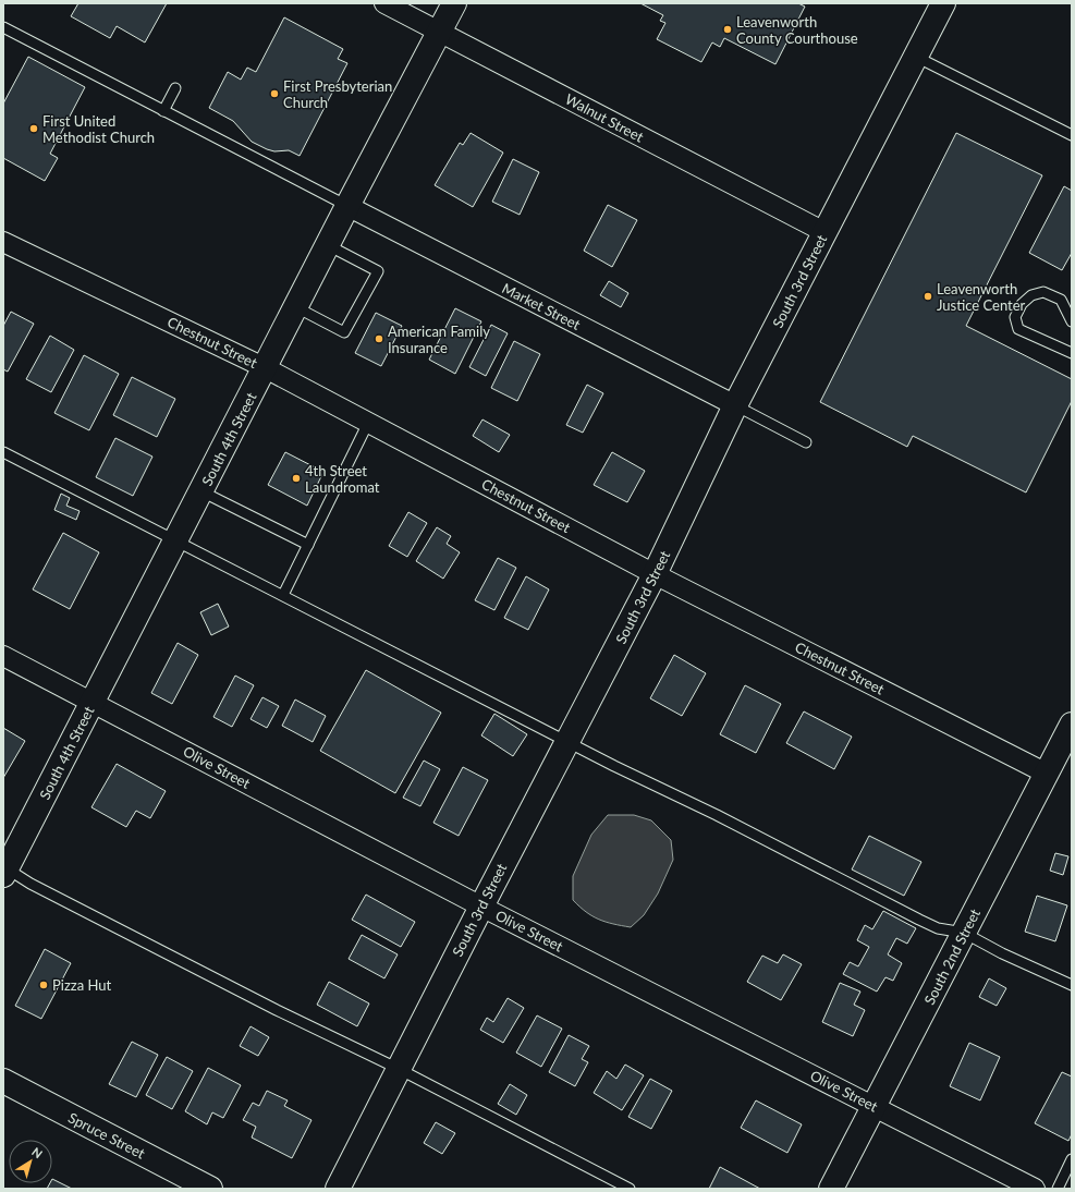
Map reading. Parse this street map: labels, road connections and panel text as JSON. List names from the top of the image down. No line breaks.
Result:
{"streets":{"main road":["South 3rd Street","South 4th Street","South 2nd Street","Spruce Street"],"street":["Walnut Street","Market Street","Chestnut Street","Olive Street"]},"crossings":[["Walnut Street","South 3rd Street"],["Walnut Street","South 4th Street"],["South 3rd Street","Market Street"],["South 3rd Street","Chestnut Street"],["South 3rd Street","Olive Street"],["Market Street","South 4th Street"],["Chestnut Street","South 4th Street"],["Chestnut Street","South 2nd Street"],["South 4th Street","Olive Street"],["Olive Street","South 2nd Street"]],"places":["Leavenworth County Courthouse","First Presbyterian Church","First United Methodist Church","Leavenworth Justice Center","American Family Insurance","4th Street Laundromat","Pizza Hut"],"north":"top right"}
